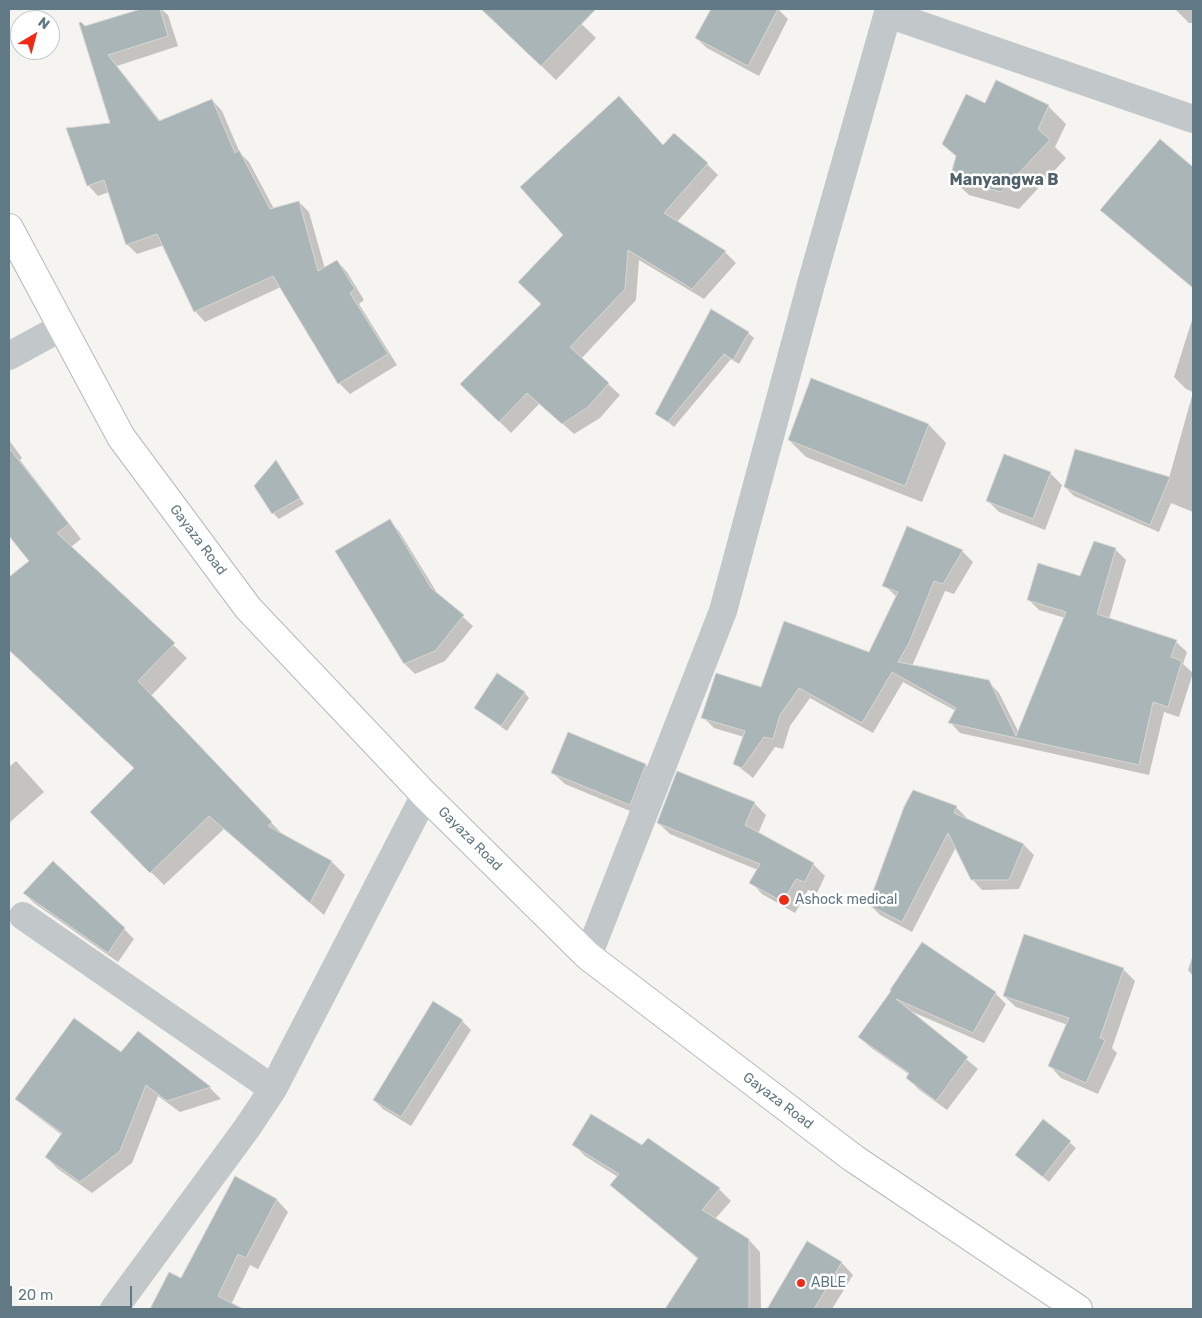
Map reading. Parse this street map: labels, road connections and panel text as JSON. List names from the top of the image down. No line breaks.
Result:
{"streets":{"main road":["Gayaza Road"]},"districts":["Manyangwa B"],"places":["Ashock medical","ABLE"],"scale_bar":"20 m","north":"top right"}
